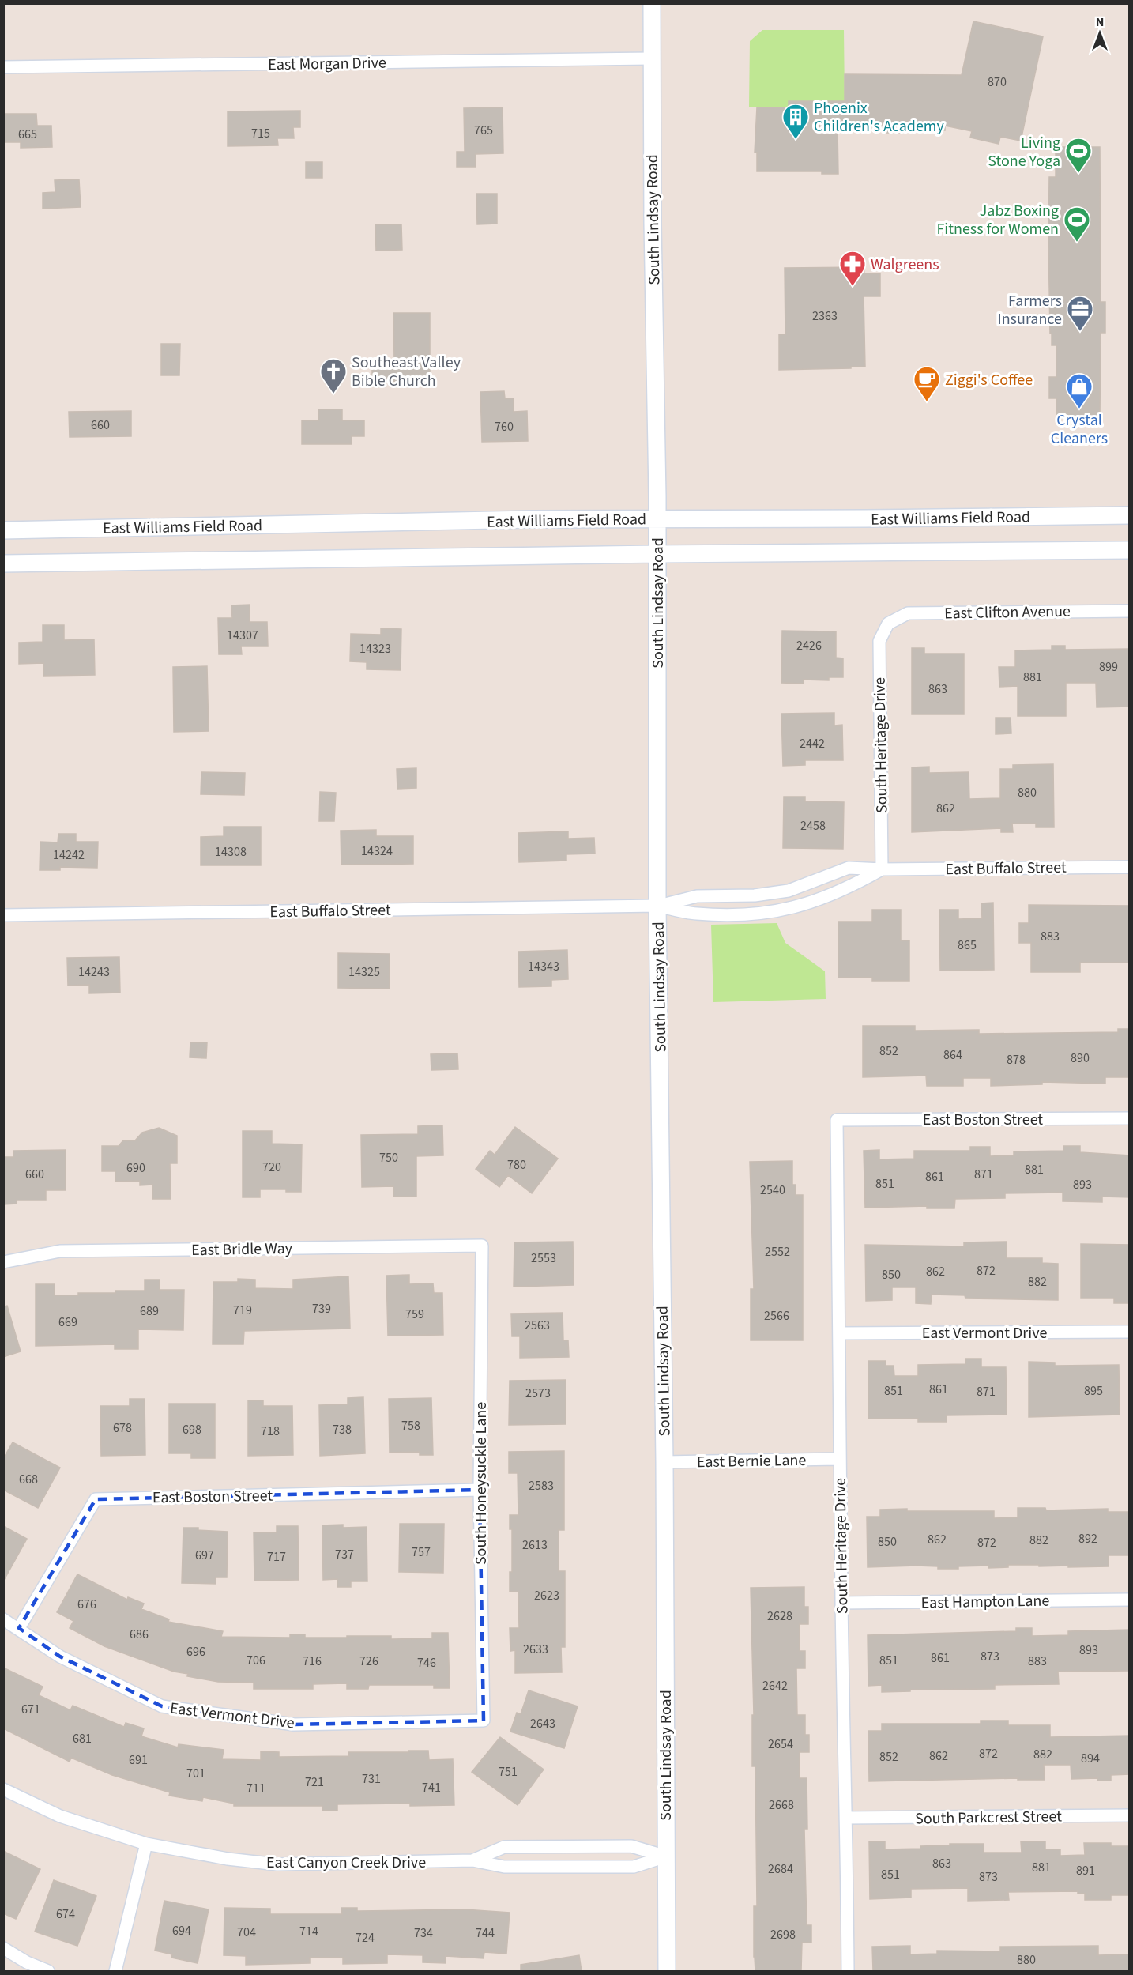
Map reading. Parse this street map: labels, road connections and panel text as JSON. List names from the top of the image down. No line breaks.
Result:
{"streets":{"main road":["South Lindsay Road","East Williams Field Road"],"street":["East Morgan Drive","East Clifton Avenue","South Heritage Drive","East Buffalo Street","East Boston Street","East Bridle Way","East Vermont Drive","East Bernie Lane","South Honeysuckle Lane","East Hampton Lane","South Parkcrest Street","East Canyon Creek Drive"]},"crossings":[["East Morgan Drive","South Lindsay Road"],["South Lindsay Road","East Williams Field Road"],["South Lindsay Road","East Buffalo Street"],["South Lindsay Road","East Bernie Lane"],["South Lindsay Road","East Canyon Creek Drive"],["East Clifton Avenue","South Heritage Drive"],["South Heritage Drive","East Buffalo Street"],["South Heritage Drive","East Boston Street"],["South Heritage Drive","East Vermont Drive"],["South Heritage Drive","East Bernie Lane"],["South Heritage Drive","East Hampton Lane"],["South Heritage Drive","South Parkcrest Street"],["East Boston Street","East Vermont Drive"],["East Boston Street","South Honeysuckle Lane"],["East Bridle Way","South Honeysuckle Lane"],["East Vermont Drive","South Honeysuckle Lane"]],"places":{"building":["Phoenix Children's Academy"],"sports":["Living Stone Yoga","Jabz Boxing Fitness for Women"],"pharmacy":["Walgreens"],"office":["Farmers Insurance"],"church":["Southeast Valley Bible Church"],"cafe":["Ziggi's Coffee"],"shop":["Crystal Cleaners"]},"house_numbers":["870","765","715","665","2363","660","760","14307","2426","14323","899","881","863","2442","880","862","2458","14324","14308","14242","883","865","14343","14243","14325","852","864","890","878","750","780","720","690","881","660","871","861","851","893","2540","2552","2553","872","862","850","882","739","719","689","759","2566","669","2563","861","851","895","871","2573","758","678","698","738","718","668","2583","892","862","882","850","872","2613","757","737","697","717","2623","676","2628","686","2633","893","696","873","861","706","851","716","726","883","746","2642","671","2643","681","2654","872","882","862","852","894","691","751","701","731","721","741","711","2668","863","881","2684","891","851","873","674","694","714","704","734","744","2698","724","880"],"north":"top"}
